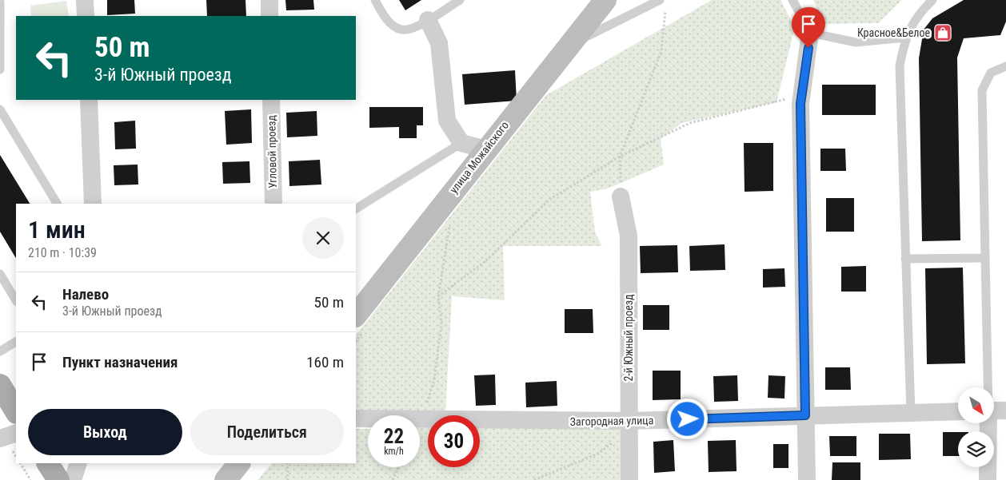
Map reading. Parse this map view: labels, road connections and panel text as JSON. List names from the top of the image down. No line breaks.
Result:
{"streets":{"main road":["улица Можайского"],"street":["Угловой проезд","2-й Южный проезд","Загородная улица"]},"crossings":[["2-й Южный проезд","Загородная улица"]],"places":{"shop":["Красное&Белое"]},"north":"bottom right","page":{"turn":["50 m","3-й Южный проезд"],"heading":["1 мин","210 m · 10:39"],"list":[{"name":"Налево","note":"3-й Южный проезд","value":"50 m"},{"name":"Пункт назначения","value":"160 m"}],"buttons":["Выход","Поделиться"],"speed":"22 km/h","limit":"30"}}
